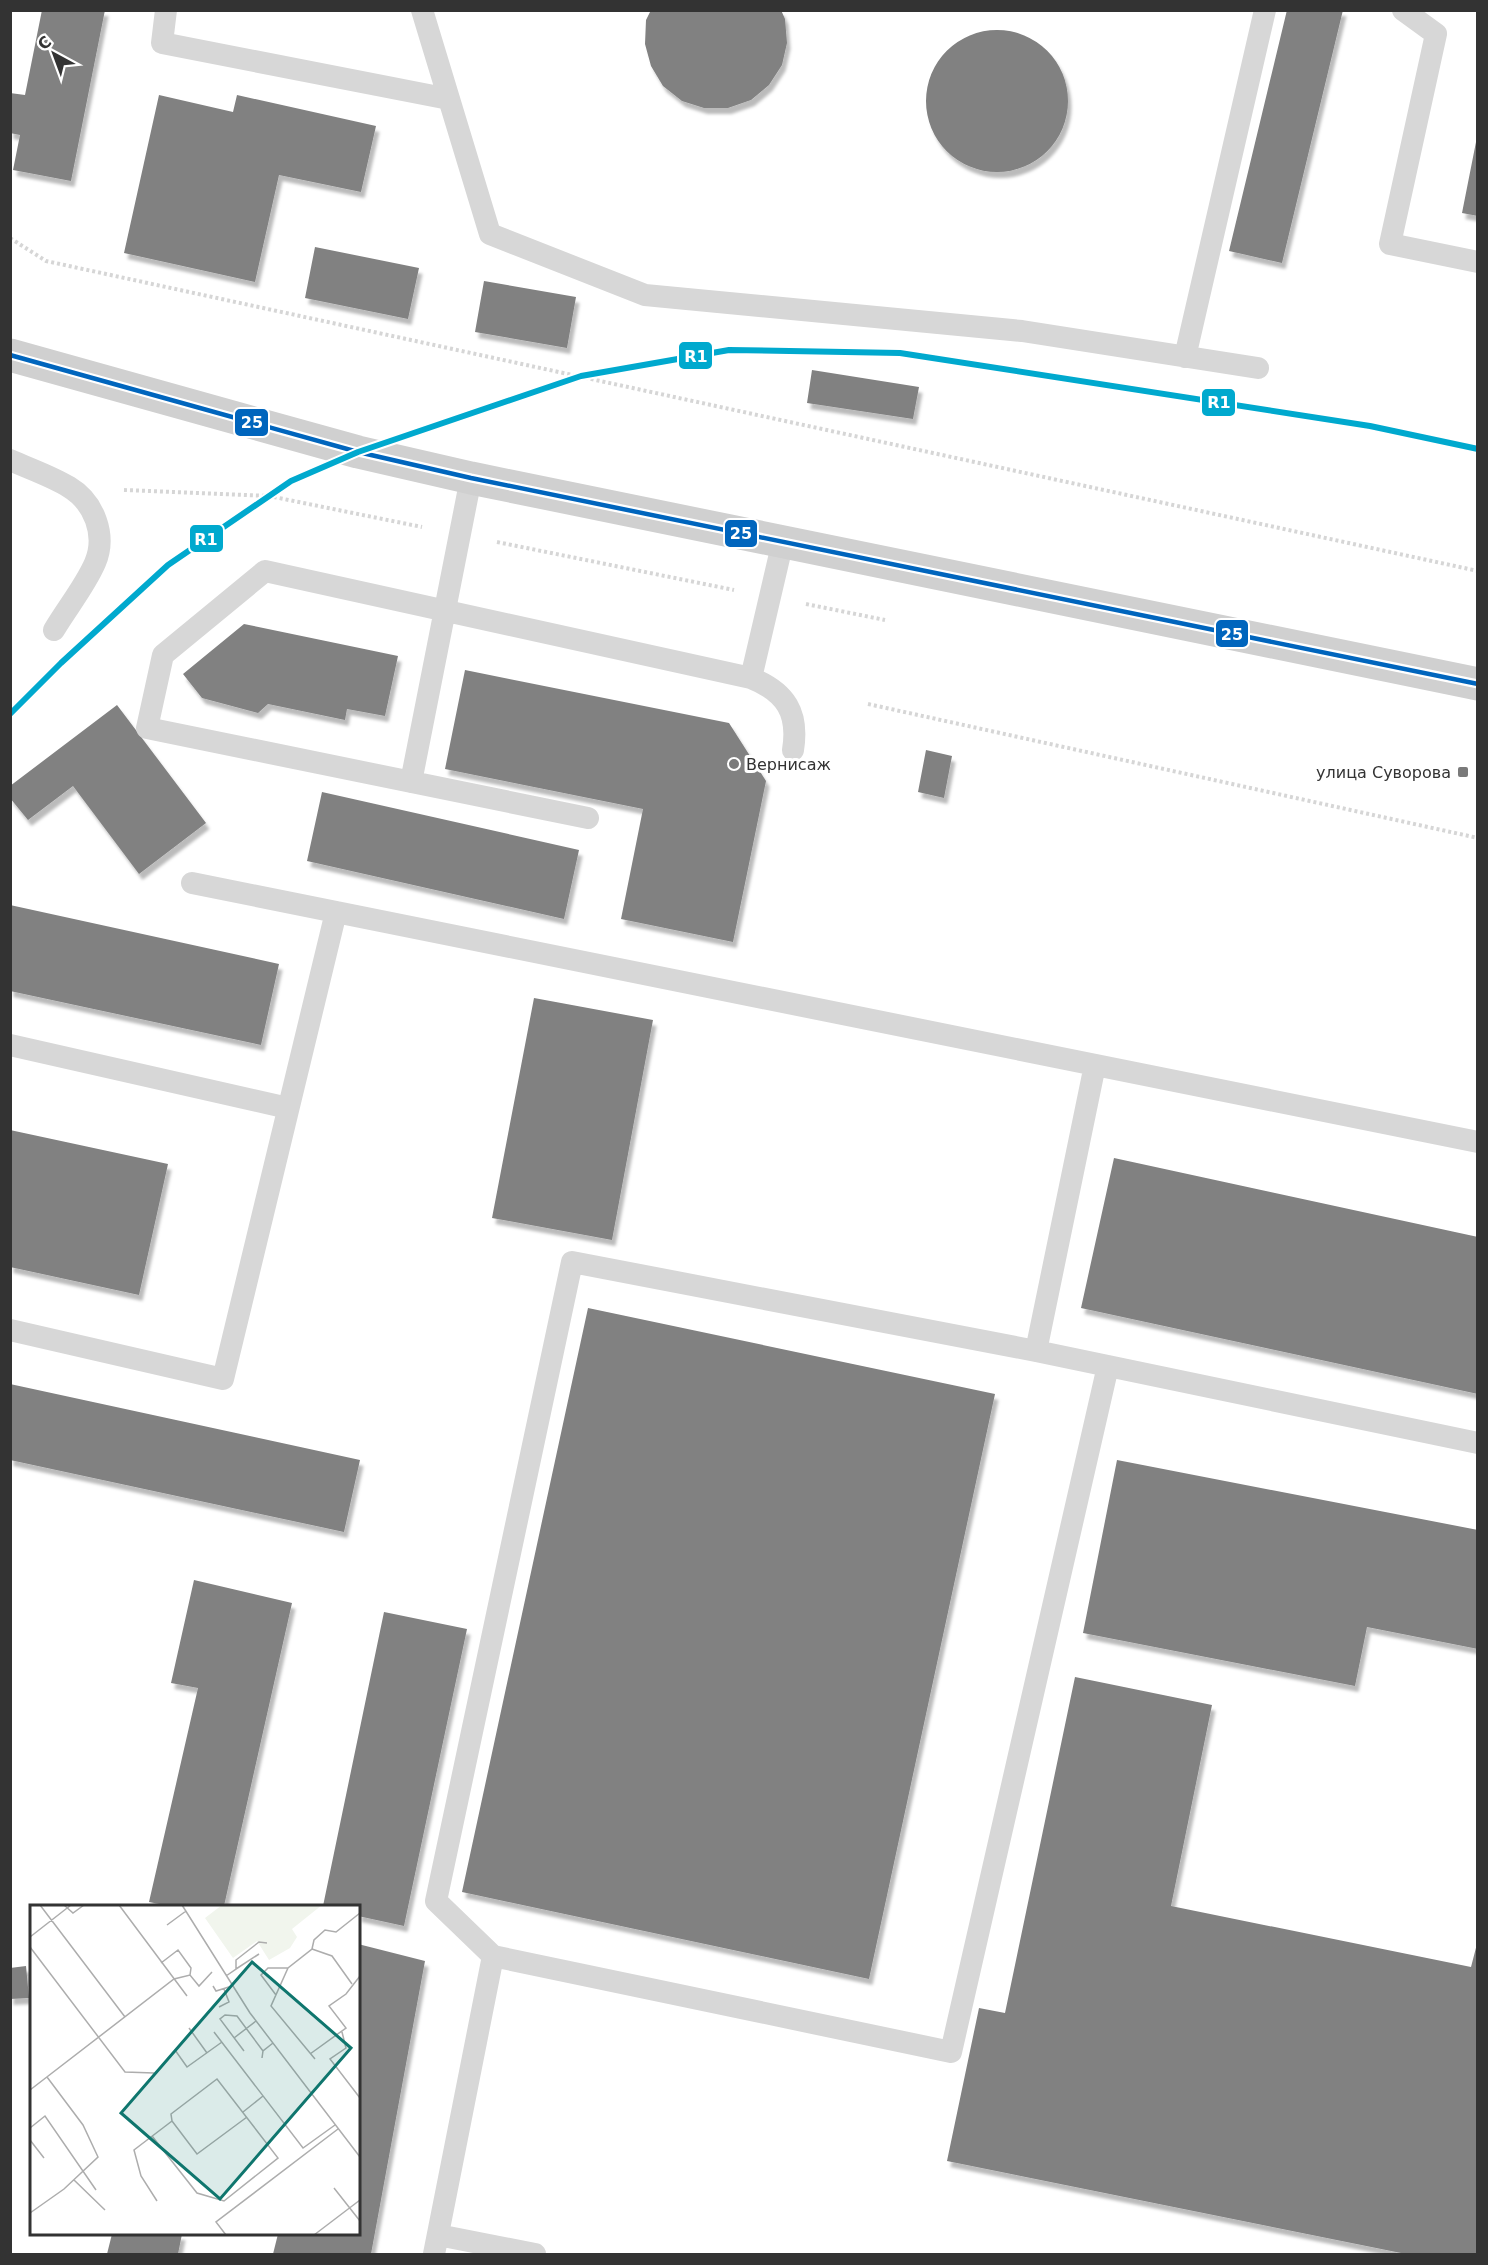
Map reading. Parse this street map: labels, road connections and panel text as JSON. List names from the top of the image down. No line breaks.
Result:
{"places":{"other":["Вернисаж"],"transit":["улица Суворова"]},"lines":["transit line R1","transit line 25"],"north":"top left"}
